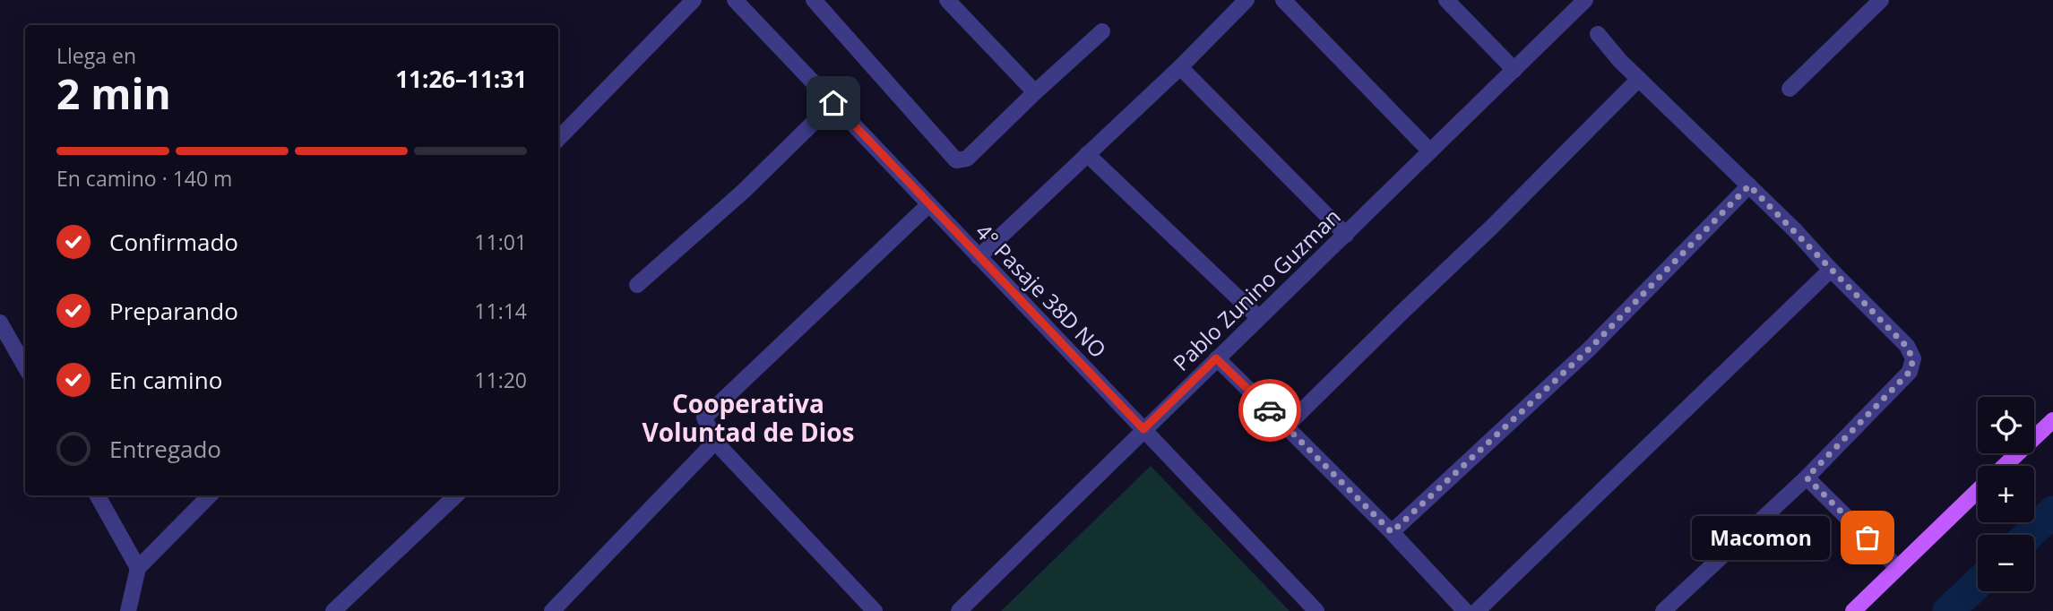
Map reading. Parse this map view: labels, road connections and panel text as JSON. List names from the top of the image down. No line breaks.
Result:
{"streets":{"street":["Pablo Zunino Guzman","4° Pasaje 38D NO"]},"crossings":[["Pablo Zunino Guzman","4° Pasaje 38D NO"]],"districts":["Cooperativa Voluntad de Dios"],"places":["Macomon"],"page":{"heading":["2 min","Llega en","11:26–11:31"],"bar":"En camino · 140 m","list":[["Confirmado","11:01"],["Preparando","11:14"],["En camino","11:20"],"Entregado"],"map_buttons":["+","−"],"bubble":"Macomon"}}
